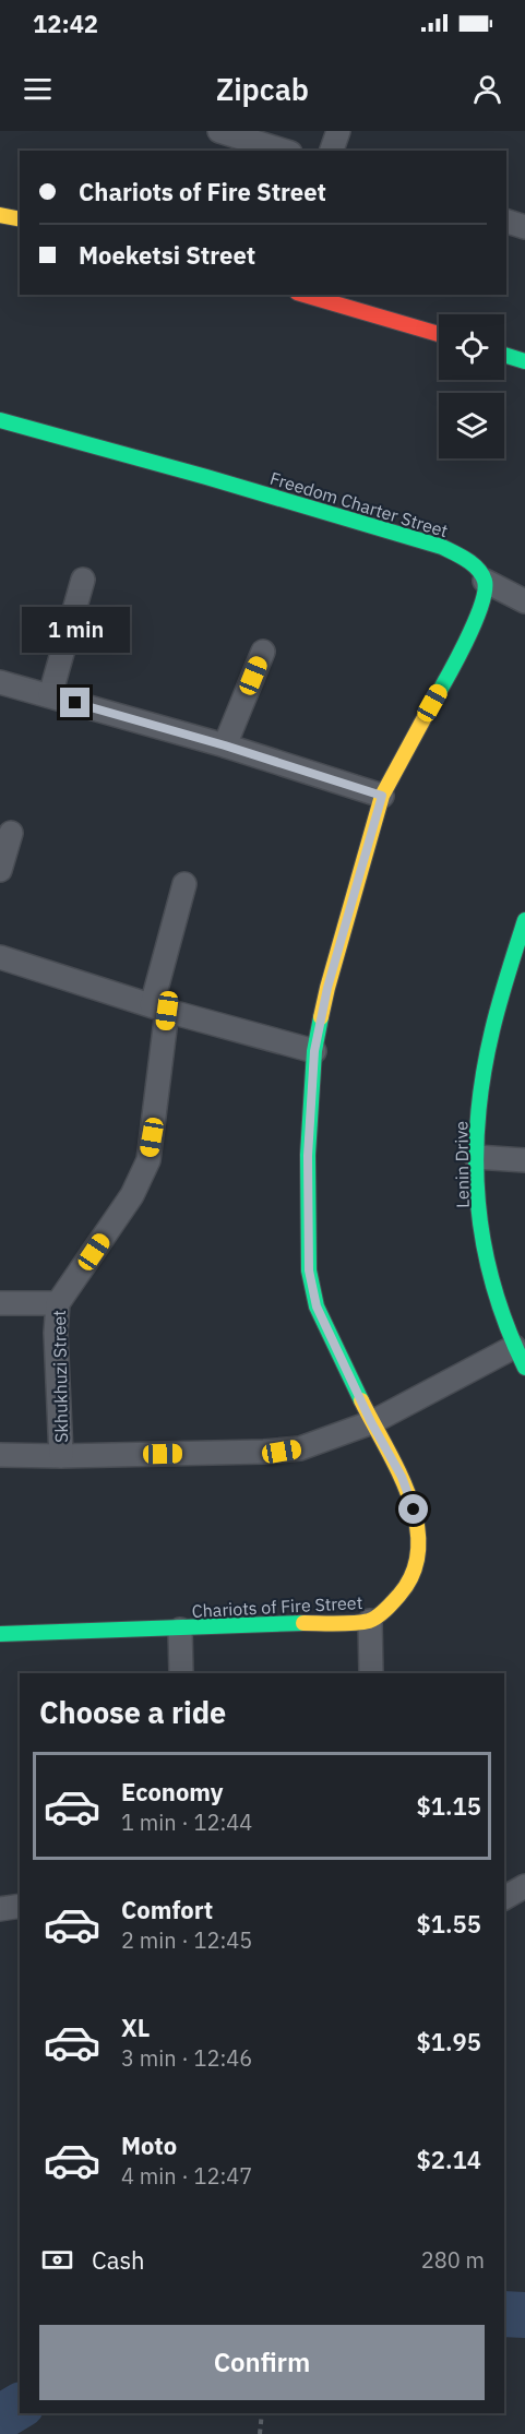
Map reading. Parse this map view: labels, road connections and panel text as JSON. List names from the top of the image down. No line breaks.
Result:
{"streets":{"street":["Freedom Charter Street","Lenin Drive","Skhukhuzi Street","Chariots of Fire Street"]},"page":{"status":"12:42","header":"Zipcab","banner":["Chariots of Fire Street","Moeketsi Street"],"bubble":"1 min","heading":"Choose a ride","list":[{"name":"Economy","note":"1 min · 12:44","value":"$1.15"},{"name":"Comfort","note":"2 min · 12:45","value":"$1.55"},{"name":"XL","note":"3 min · 12:46","value":"$1.95"},{"name":"Moto","note":"4 min · 12:47","value":"$2.14"}],"pay":["Cash","280 m"],"buttons":"Confirm"}}
